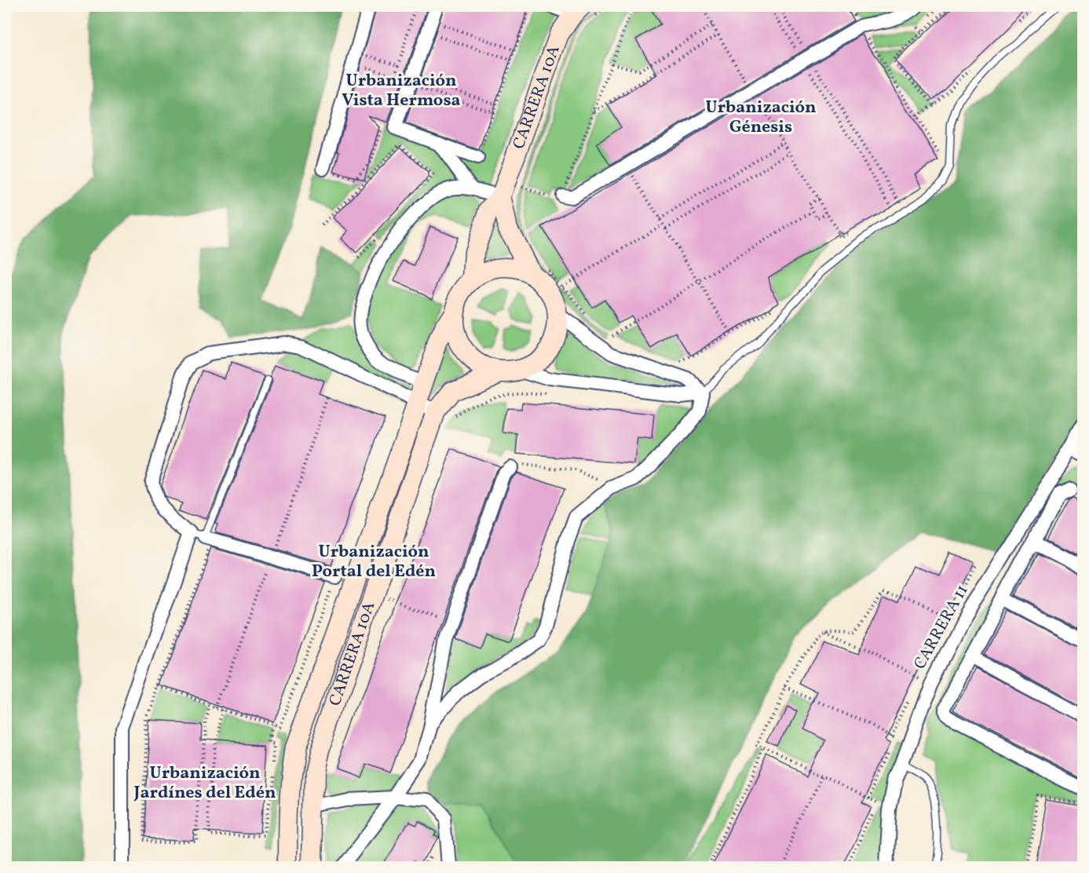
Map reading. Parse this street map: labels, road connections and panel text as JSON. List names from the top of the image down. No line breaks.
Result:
{"streets":{"street":["CARRERA 10A","CARRERA 11"]},"districts":["Urbanización Vista Hermosa","Urbanización Génesis","Urbanización Portal del Edén","Urbanización Jardínes del Edén"]}
